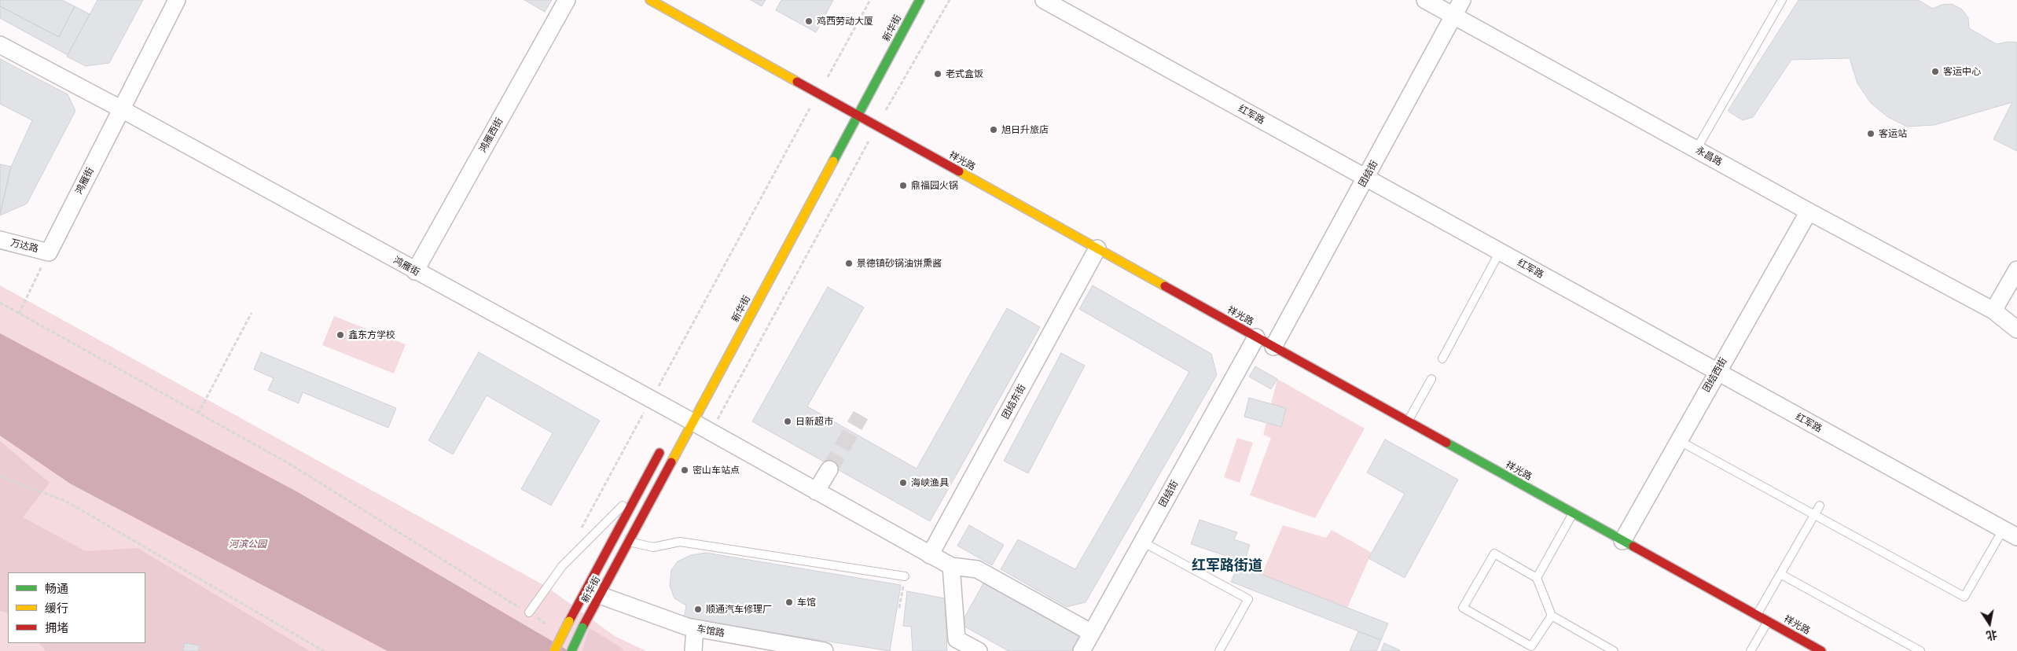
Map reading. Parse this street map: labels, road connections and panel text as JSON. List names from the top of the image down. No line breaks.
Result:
{"streets":{"street":["新华街","红军路","鸿雁西街","永昌路","祥光路","团结街","鸿雁街","万达路","团结西街","团结东街","车馆路"]},"crossings":[["新华街","祥光路"],["新华街","鸿雁街"],["新华街","车馆路"],["红军路","团结街"],["红军路","团结西街"],["鸿雁西街","鸿雁街"],["永昌路","团结街"],["永昌路","团结西街"],["祥光路","团结街"],["祥光路","团结西街"],["祥光路","团结东街"],["鸿雁街","万达路"],["鸿雁街","团结东街"]],"districts":["红军路街道"],"parks":["河滨公园"],"places":["鸡西劳动大厦","客运中心","老式盒饭","旭日升旅店","客运站","鼎福园火锅","景德镇砂锅油饼熏酱","鑫东方学校","日新超市","密山车站点","海峡渔具","车馆","顺通汽车修理厂"],"legend":["畅通","缓行","拥堵"],"north":"bottom"}
